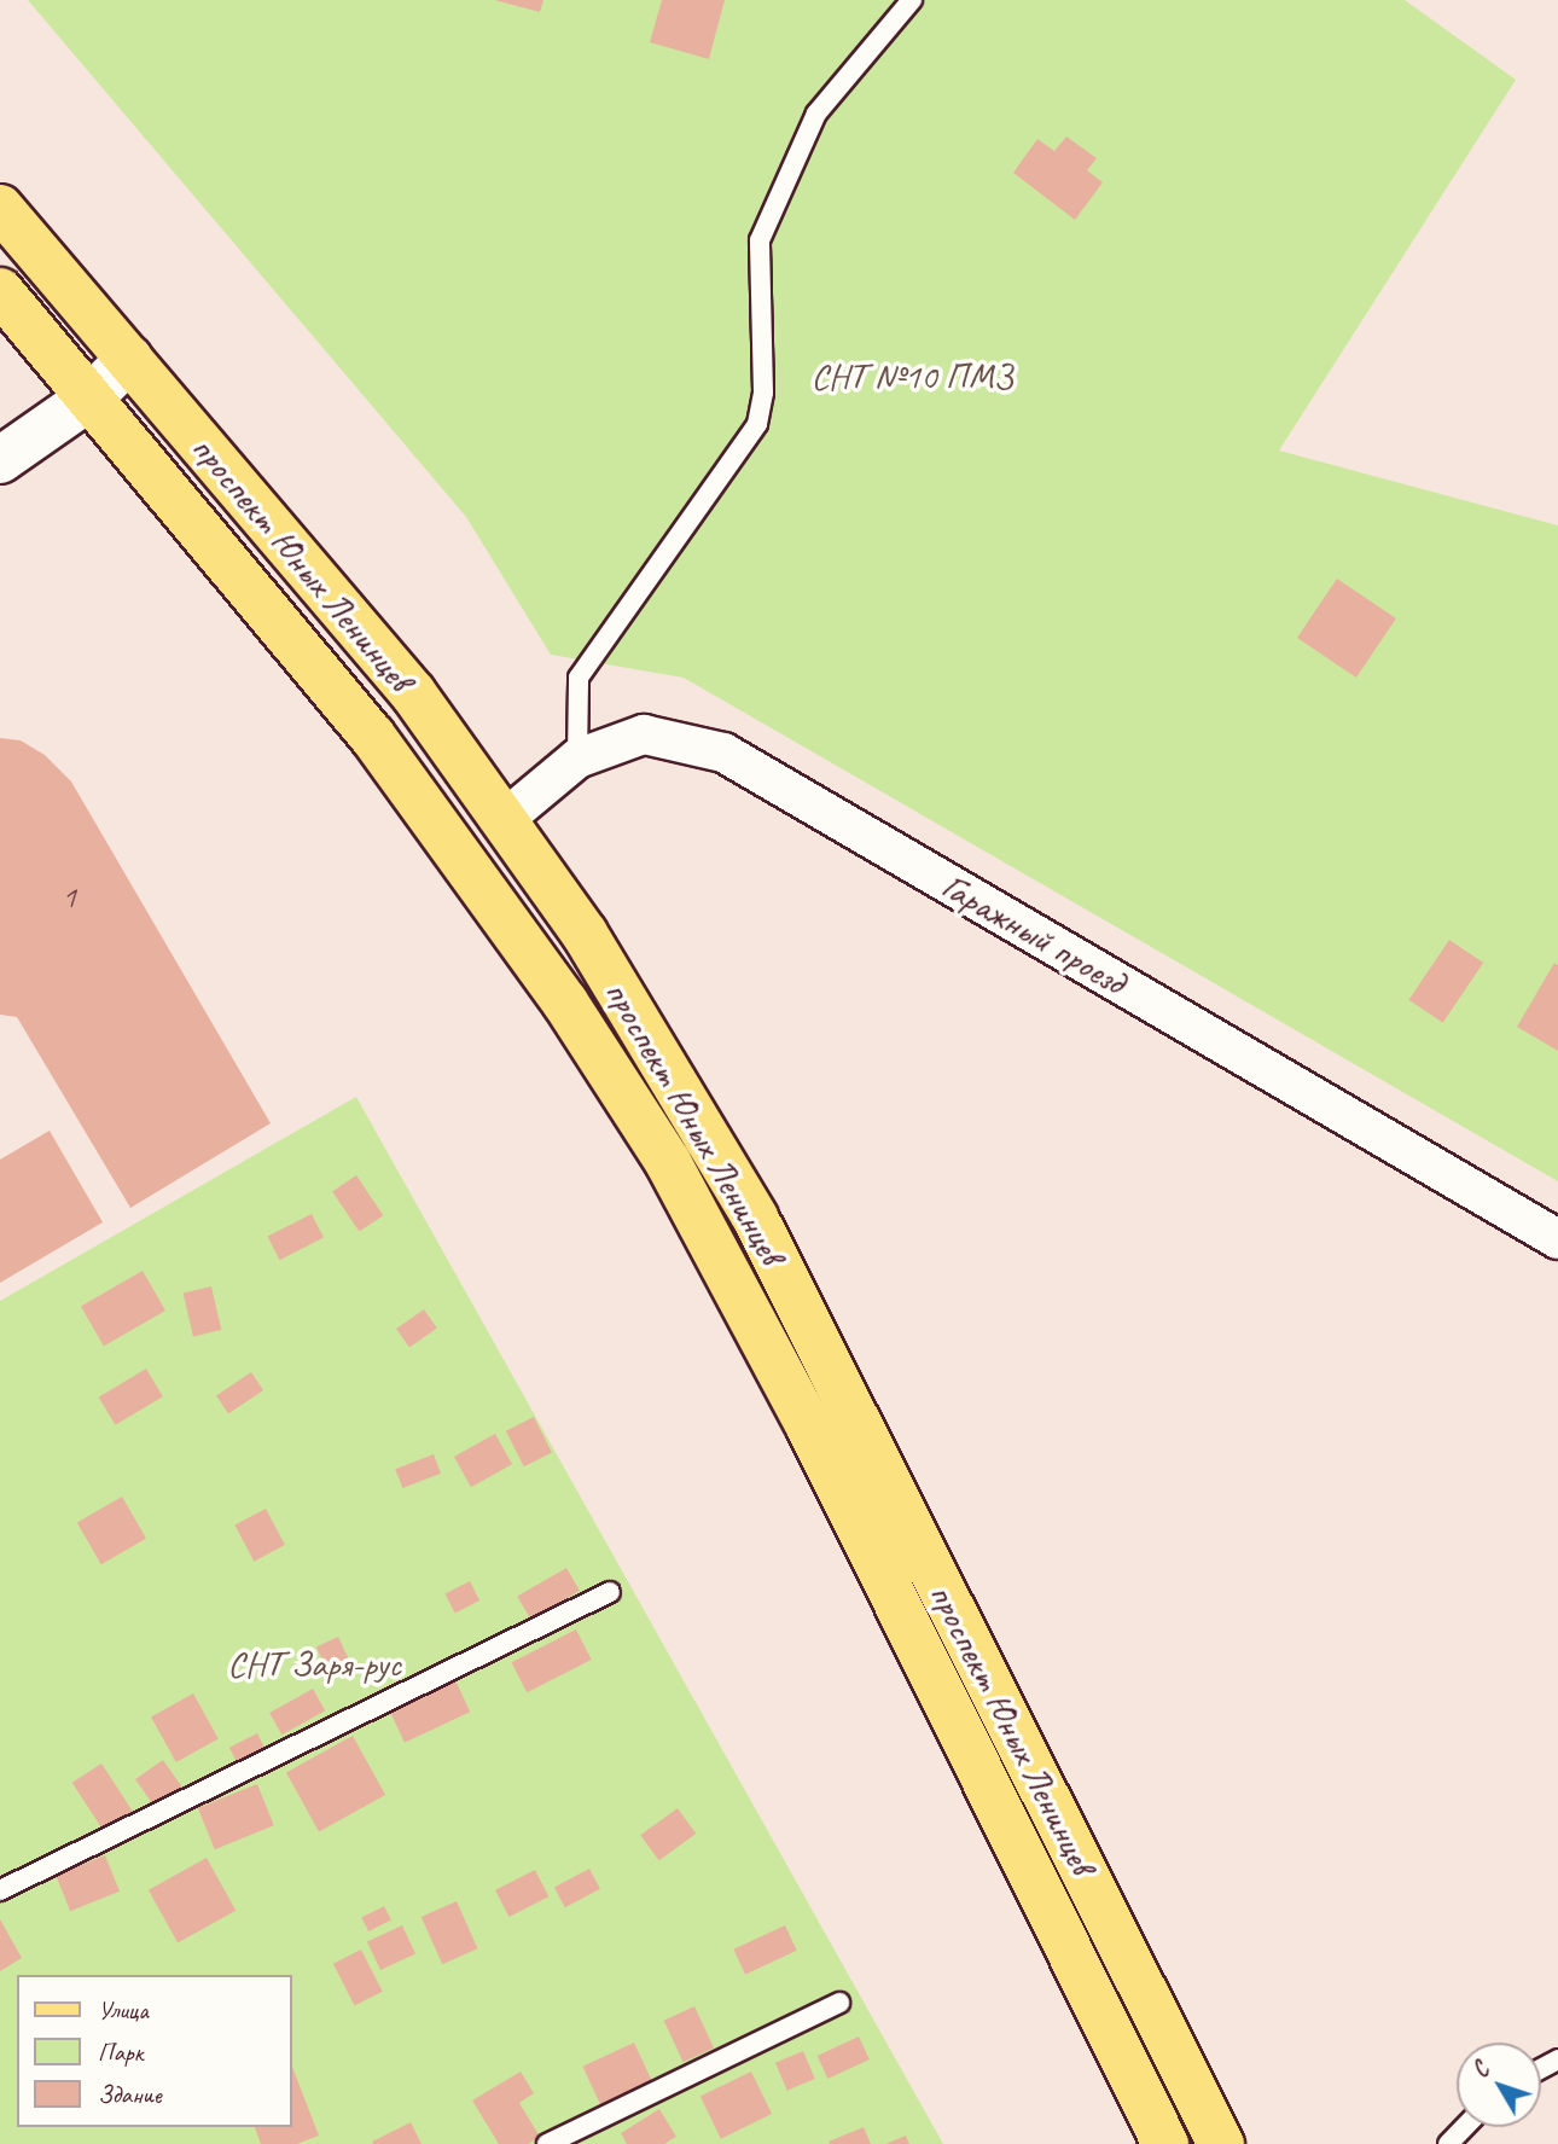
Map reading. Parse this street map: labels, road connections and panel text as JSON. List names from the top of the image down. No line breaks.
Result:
{"streets":{"main road":["проспект Юных Ленинцев"],"street":["Гаражный проезд"]},"crossings":[["проспект Юных Ленинцев","Гаражный проезд"]],"parks":["СНТ №10 ПМЗ","СНТ Заря-рус"],"house_numbers":["1"],"legend":["Улица","Парк","Здание"],"north":"top left"}
